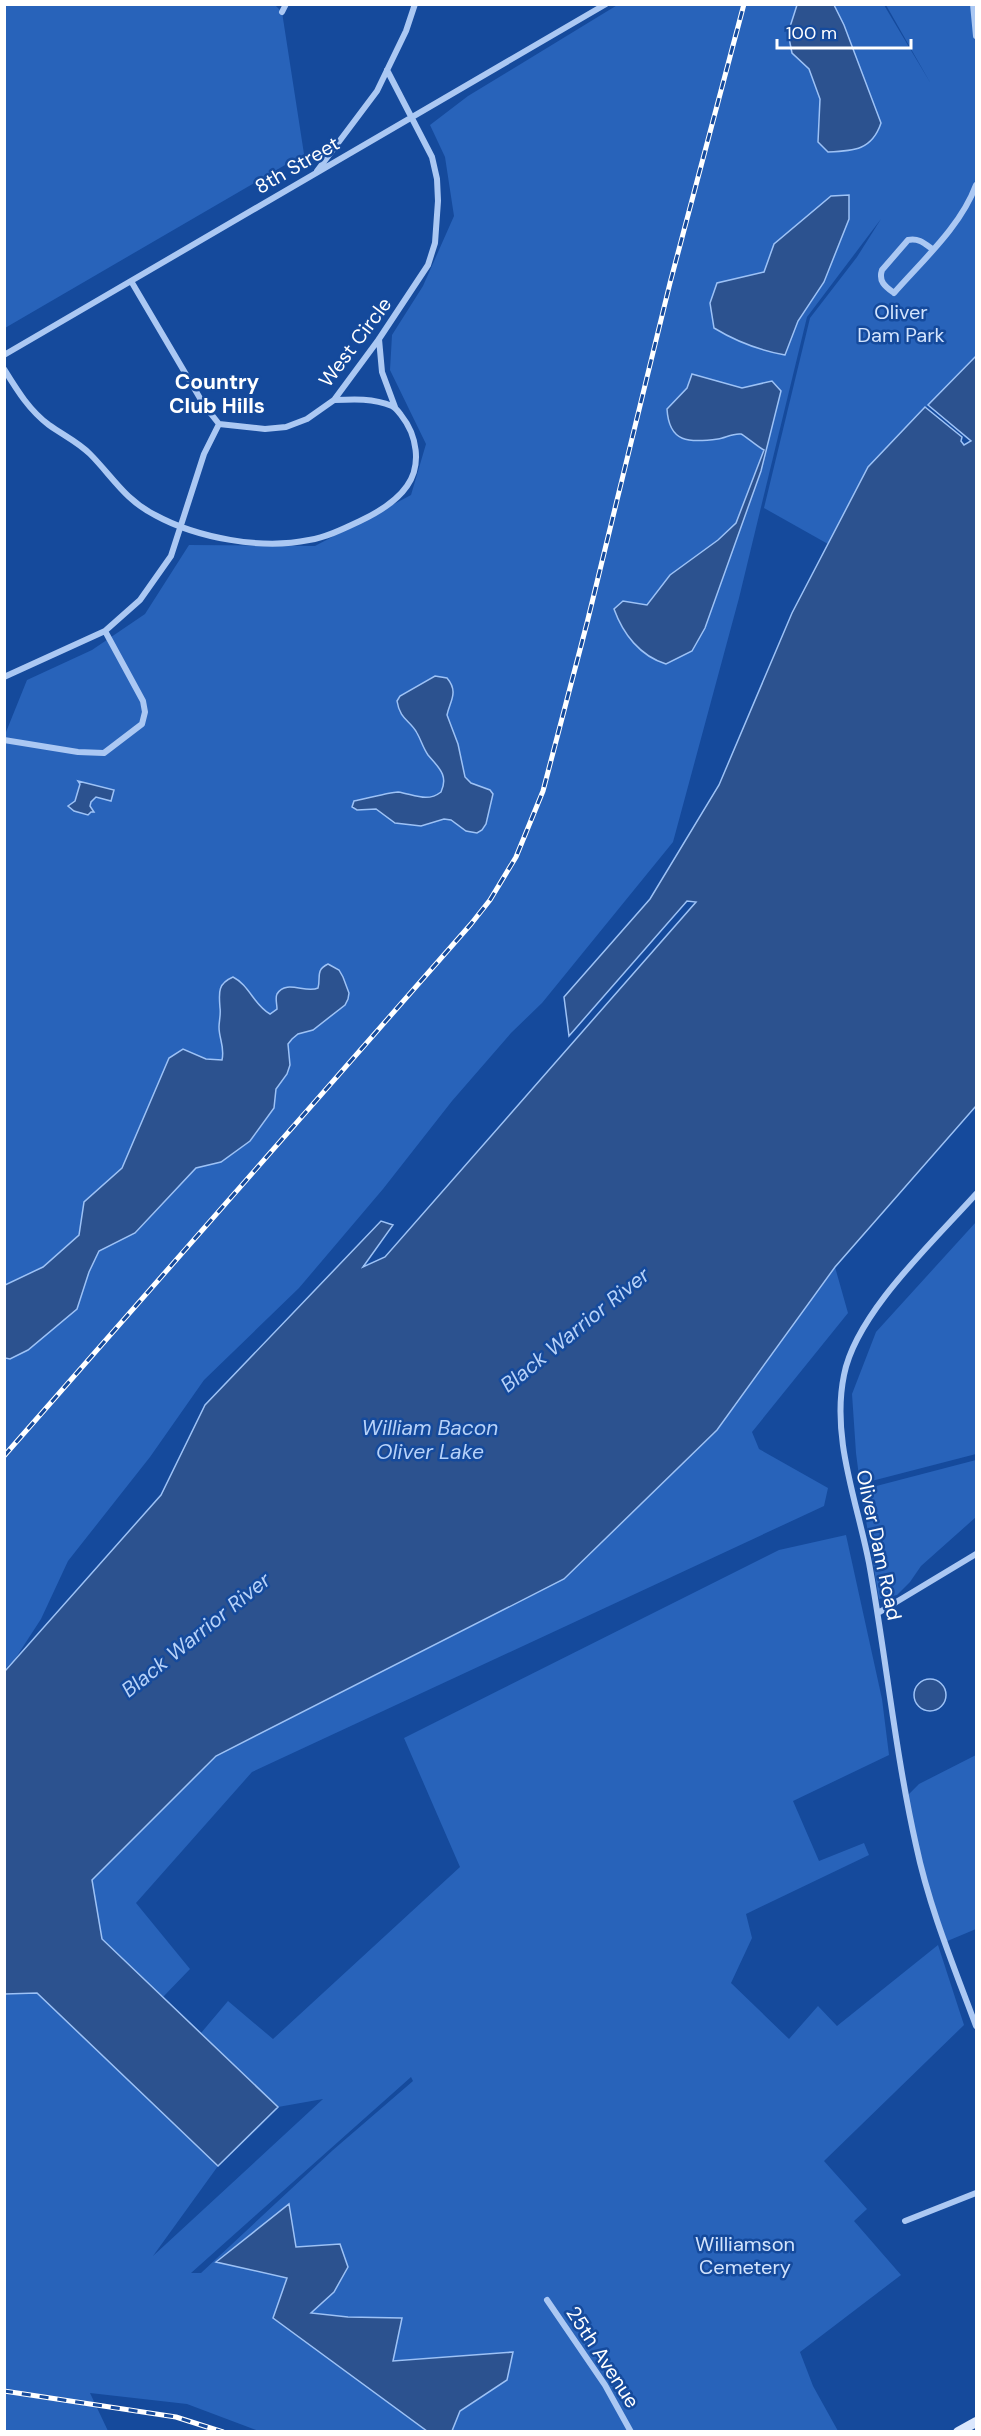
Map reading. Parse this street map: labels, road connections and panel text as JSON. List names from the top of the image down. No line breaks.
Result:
{"streets":{"street":["8th Street","West Circle","Oliver Dam Road","25th Avenue"]},"crossings":[["8th Street","West Circle"]],"districts":["Country Club Hills"],"water":["Black Warrior River","William Bacon Oliver Lake"],"parks":["Oliver Dam Park","Williamson Cemetery"],"scale_bar":"100 m"}
